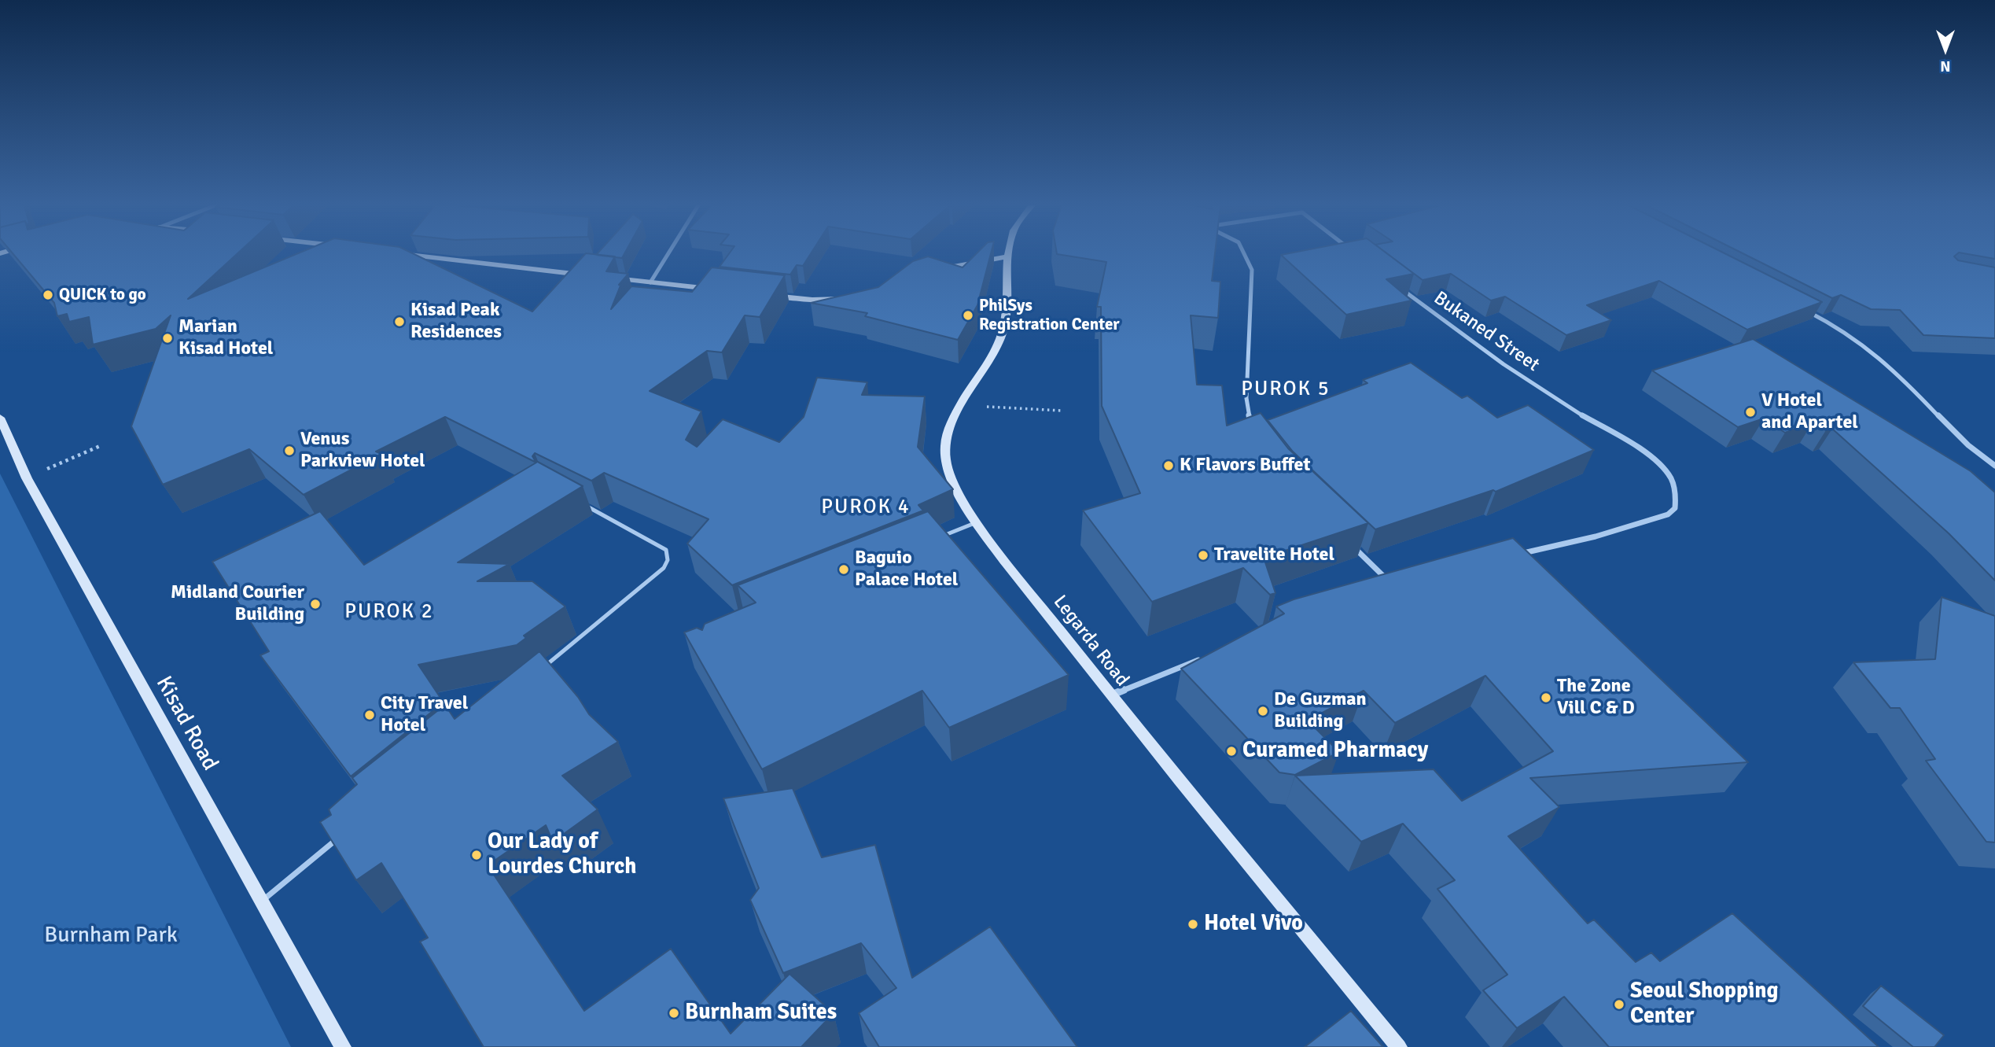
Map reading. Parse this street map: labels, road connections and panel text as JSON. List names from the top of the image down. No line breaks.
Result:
{"streets":{"main road":["Legarda Road","Kisad Road"],"street":["Bukaned Street"]},"districts":["PUROK 5","PUROK 4","PUROK 2"],"parks":["Burnham Park"],"places":["QUICK to go","PhilSys Registration Center","Kisad Peak Residences","Marian Kisad Hotel","V Hotel and Apartel","Venus Parkview Hotel","K Flavors Buffet","Travelite Hotel","Baguio Palace Hotel","Midland Courier Building","The Zone Vill C & D","De Guzman Building","City Travel Hotel","Curamed Pharmacy","Our Lady of Lourdes Church","Hotel Vivo","Seoul Shopping Center","Burnham Suites"],"north":"bottom"}
